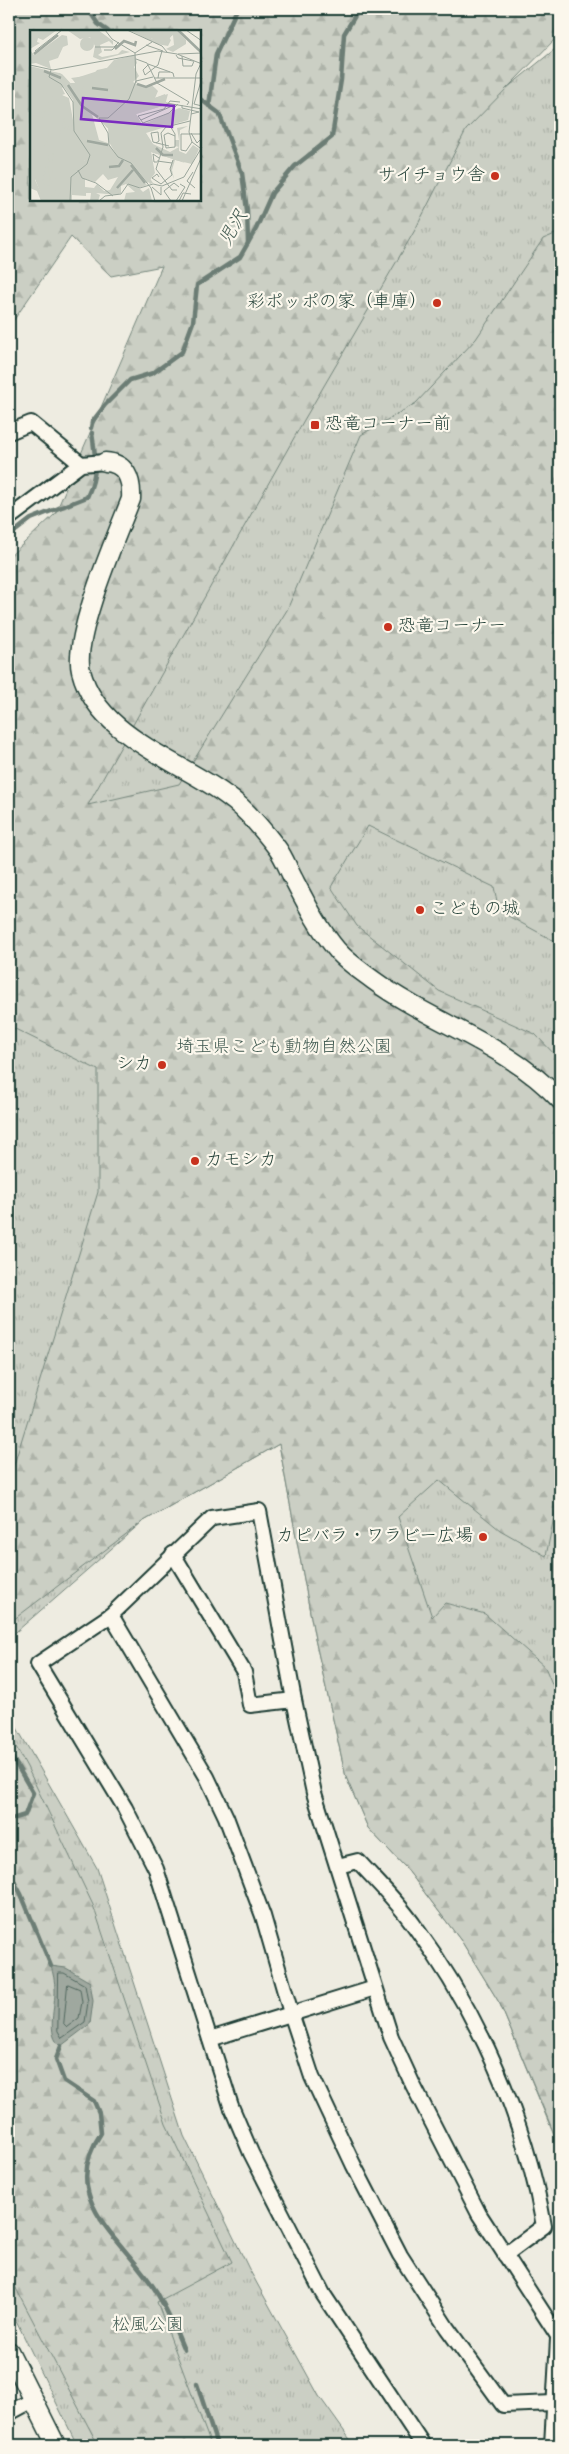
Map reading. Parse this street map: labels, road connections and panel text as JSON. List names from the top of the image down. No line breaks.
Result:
{"water":["児沢"],"parks":["埼玉県こども動物自然公園","松風公園"],"places":{"other":["サイチョウ舎","彩ポッポの家（車庫）","恐竜コーナー","こどもの城","シカ","カモシカ","カピバラ・ワラビー広場"],"transit":["恐竜コーナー前"]}}
